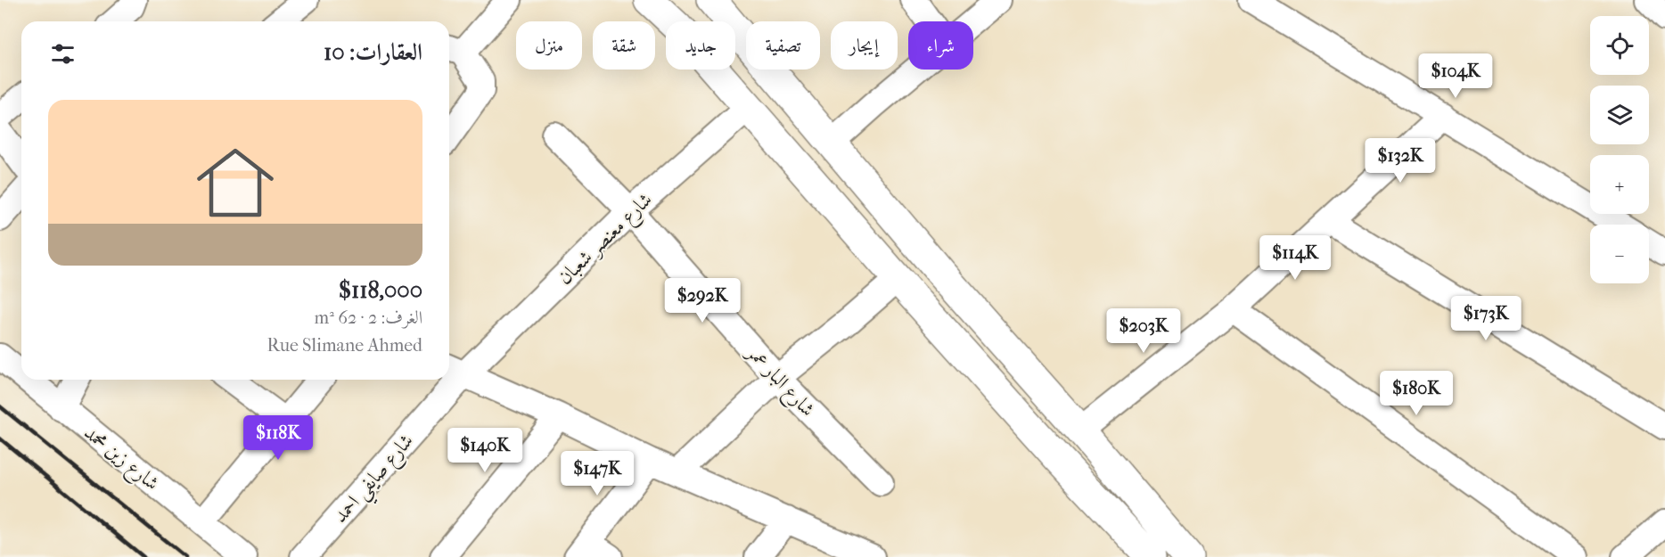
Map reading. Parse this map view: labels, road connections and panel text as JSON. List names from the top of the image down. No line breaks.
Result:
{"streets":{"street":["شارع معنصر شعبان","شارع البار عمر","شارع زين محمد","شارع صايفي احمد"]},"crossings":[["شارع معنصر شعبان","شارع البار عمر"]],"page":{"map_buttons":["+","−"],"chip":["شراء","إيجار","تصفية","جديد","شقة","منزل"],"heading":"العقارات: 10","price":["$104K","$132K","$114K","$292K","$173K","$203K","$180K","$118K","$140K","$147K"],"list":[{"name":"$118,000","note":"الغرف: 2 · 62 m² · Rue Slimane Ahmed"}]}}
